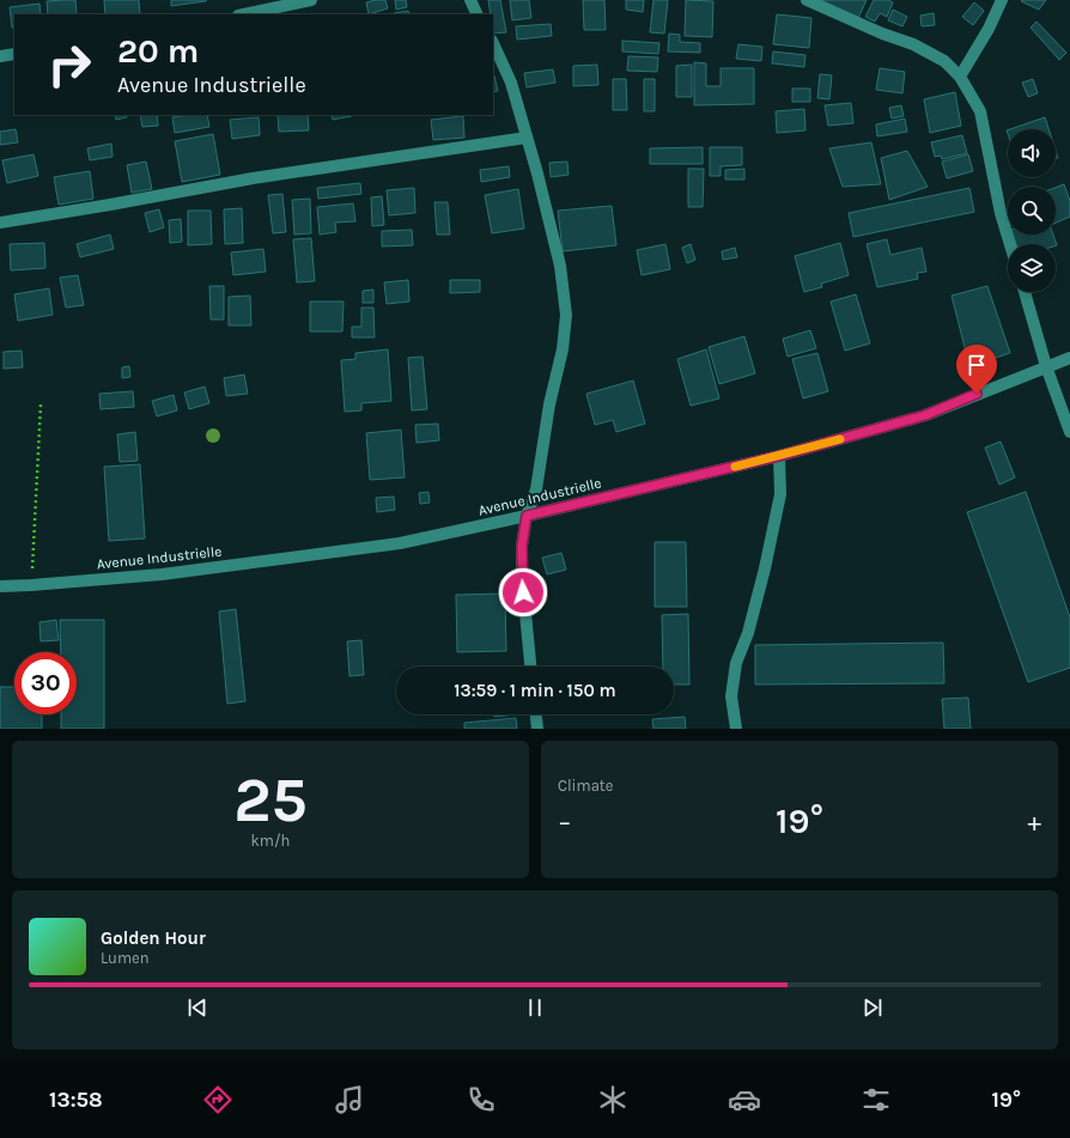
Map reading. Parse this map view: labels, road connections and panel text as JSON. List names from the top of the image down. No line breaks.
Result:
{"streets":{"street":["Avenue Industrielle"]},"page":{"turn":["20 m","Avenue Industrielle"],"limit":"30","trip":"13:59 · 1 min · 150 m","tile":[["25","km/h"],"Climate"],"heat":["−","19°","+"],"song":["Golden Hour","Lumen"],"tabs":["13:58","19°"]}}
